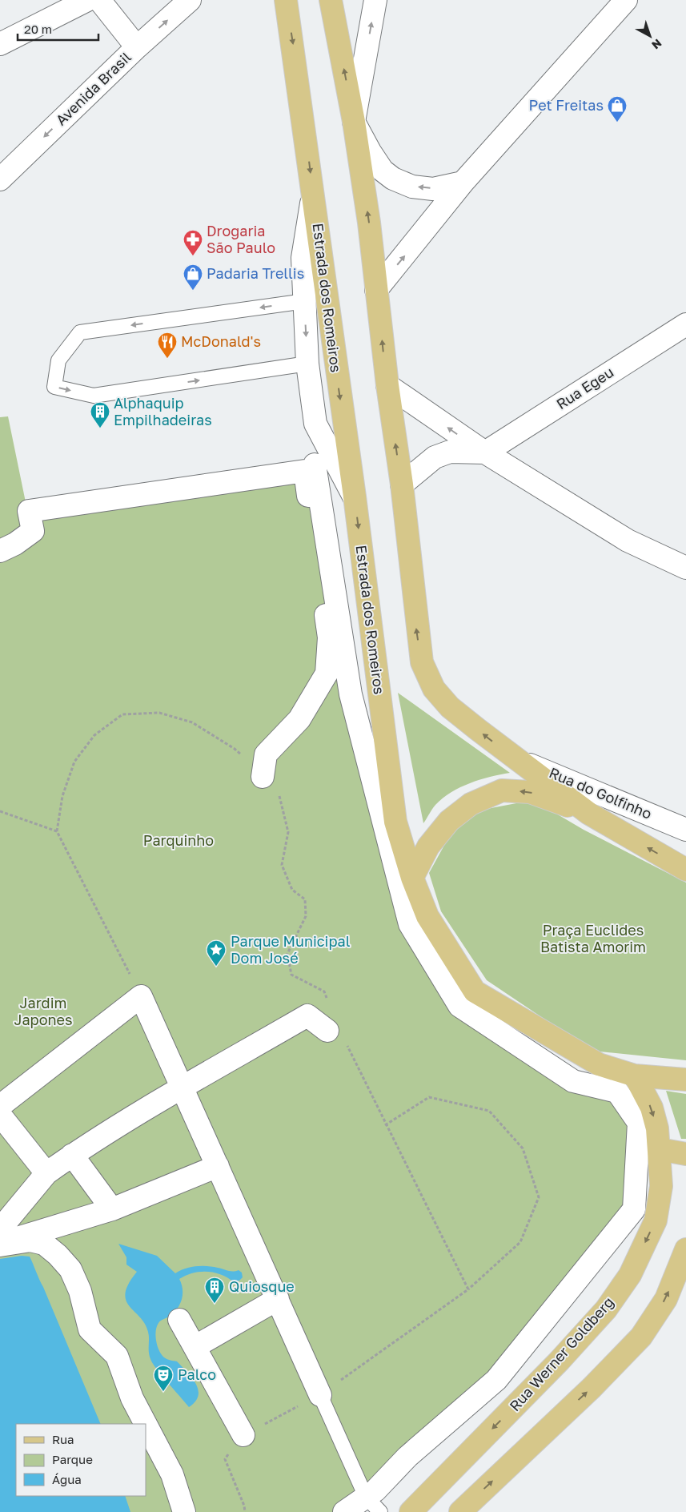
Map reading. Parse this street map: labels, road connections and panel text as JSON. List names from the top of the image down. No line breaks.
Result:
{"streets":{"main road":["Estrada dos Romeiros","Rua Werner Goldberg"],"street":["Avenida Brasil","Rua Egeu","Rua do Golfinho"]},"crossings":[["Estrada dos Romeiros","Rua Werner Goldberg"]],"parks":["Parquinho","Praça Euclides Batista Amorim","Jardim Japones"],"places":{"shop":["Pet Freitas","Padaria Trellis"],"pharmacy":["Drogaria São Paulo"],"restaurant":["McDonald's"],"building":["Alphaquip Empilhadeiras","Quiosque"],"place":["Parque Municipal Dom José"],"theatre":["Palco"]},"legend":["Rua","Parque","Água"],"scale_bar":"20 m","north":"bottom right"}
